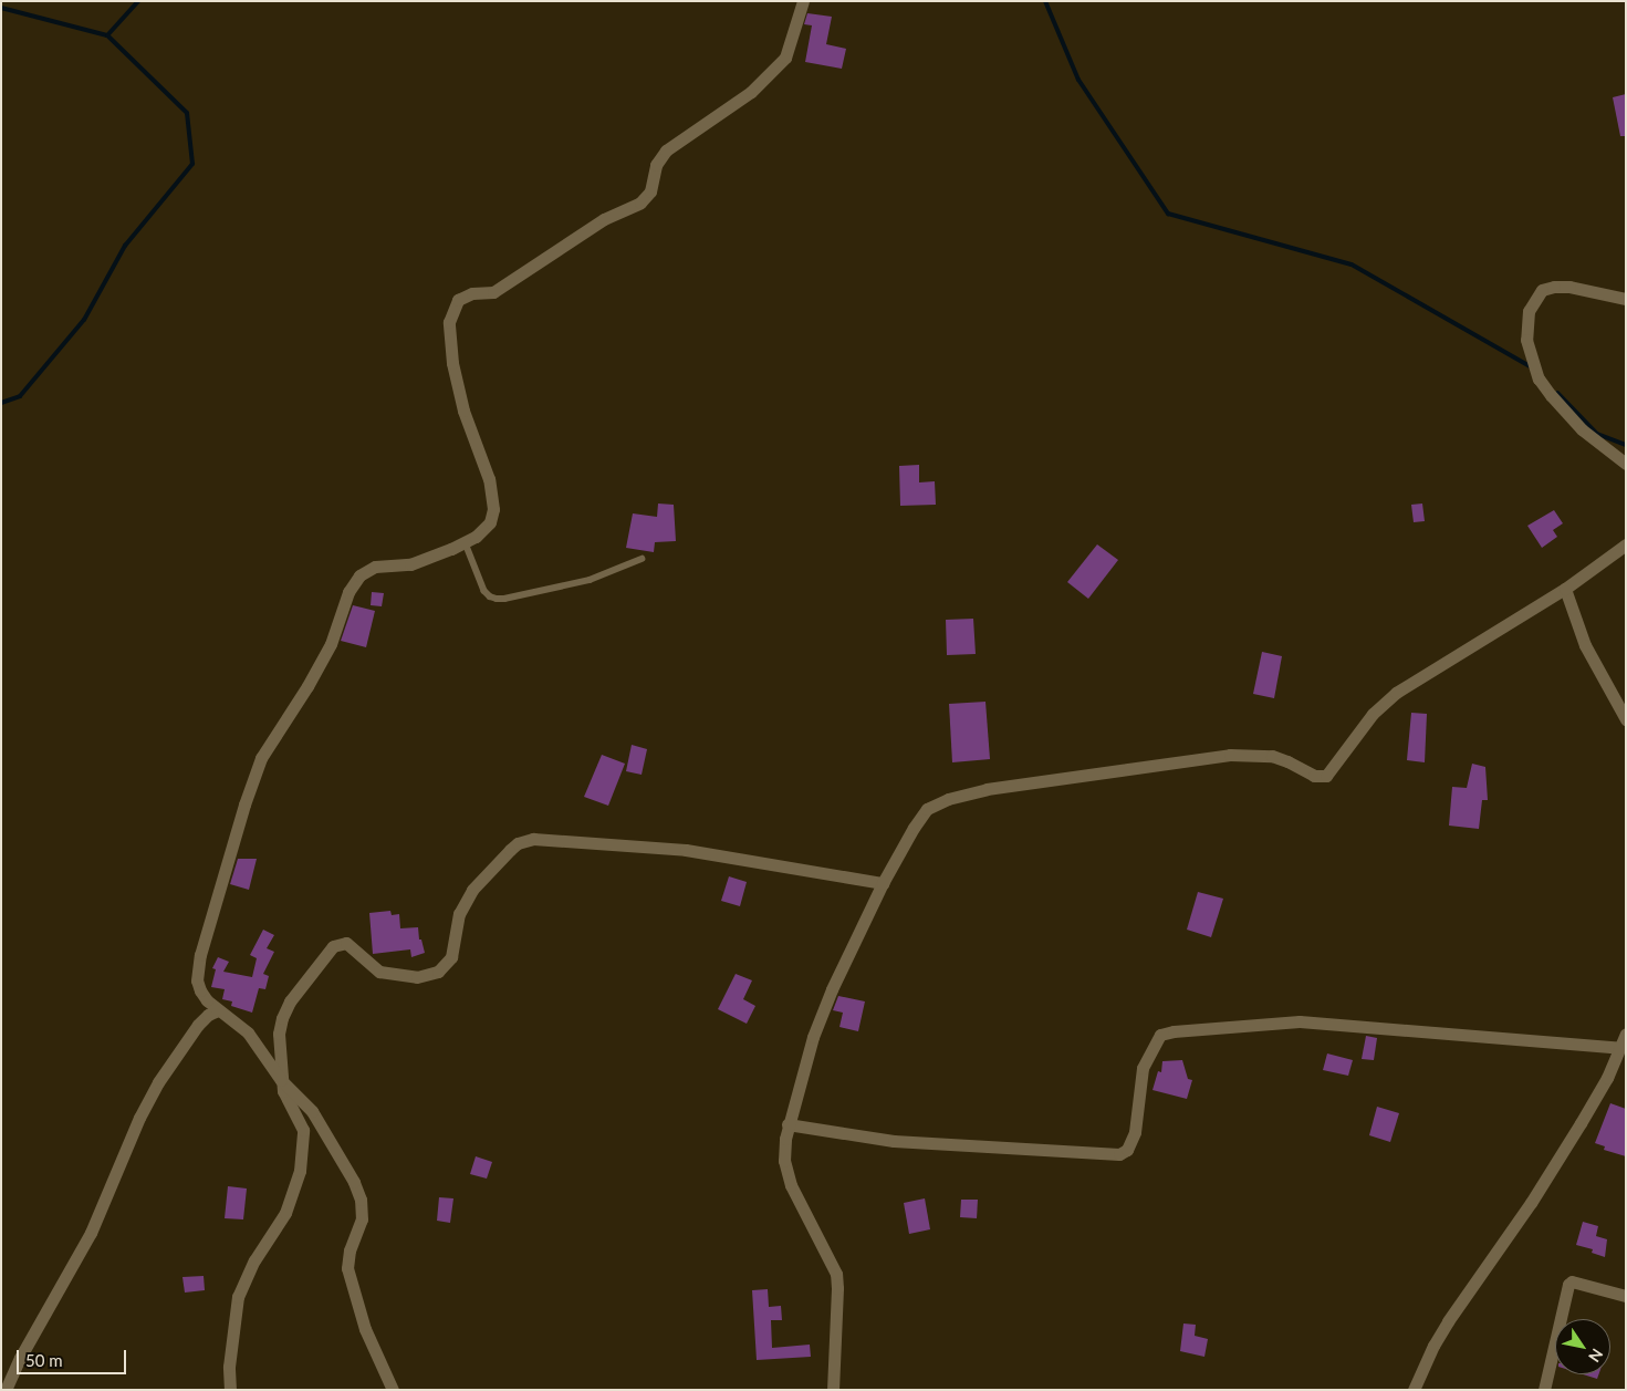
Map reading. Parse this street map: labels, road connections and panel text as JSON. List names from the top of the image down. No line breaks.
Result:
{"scale_bar":"50 m","north":"bottom right"}
